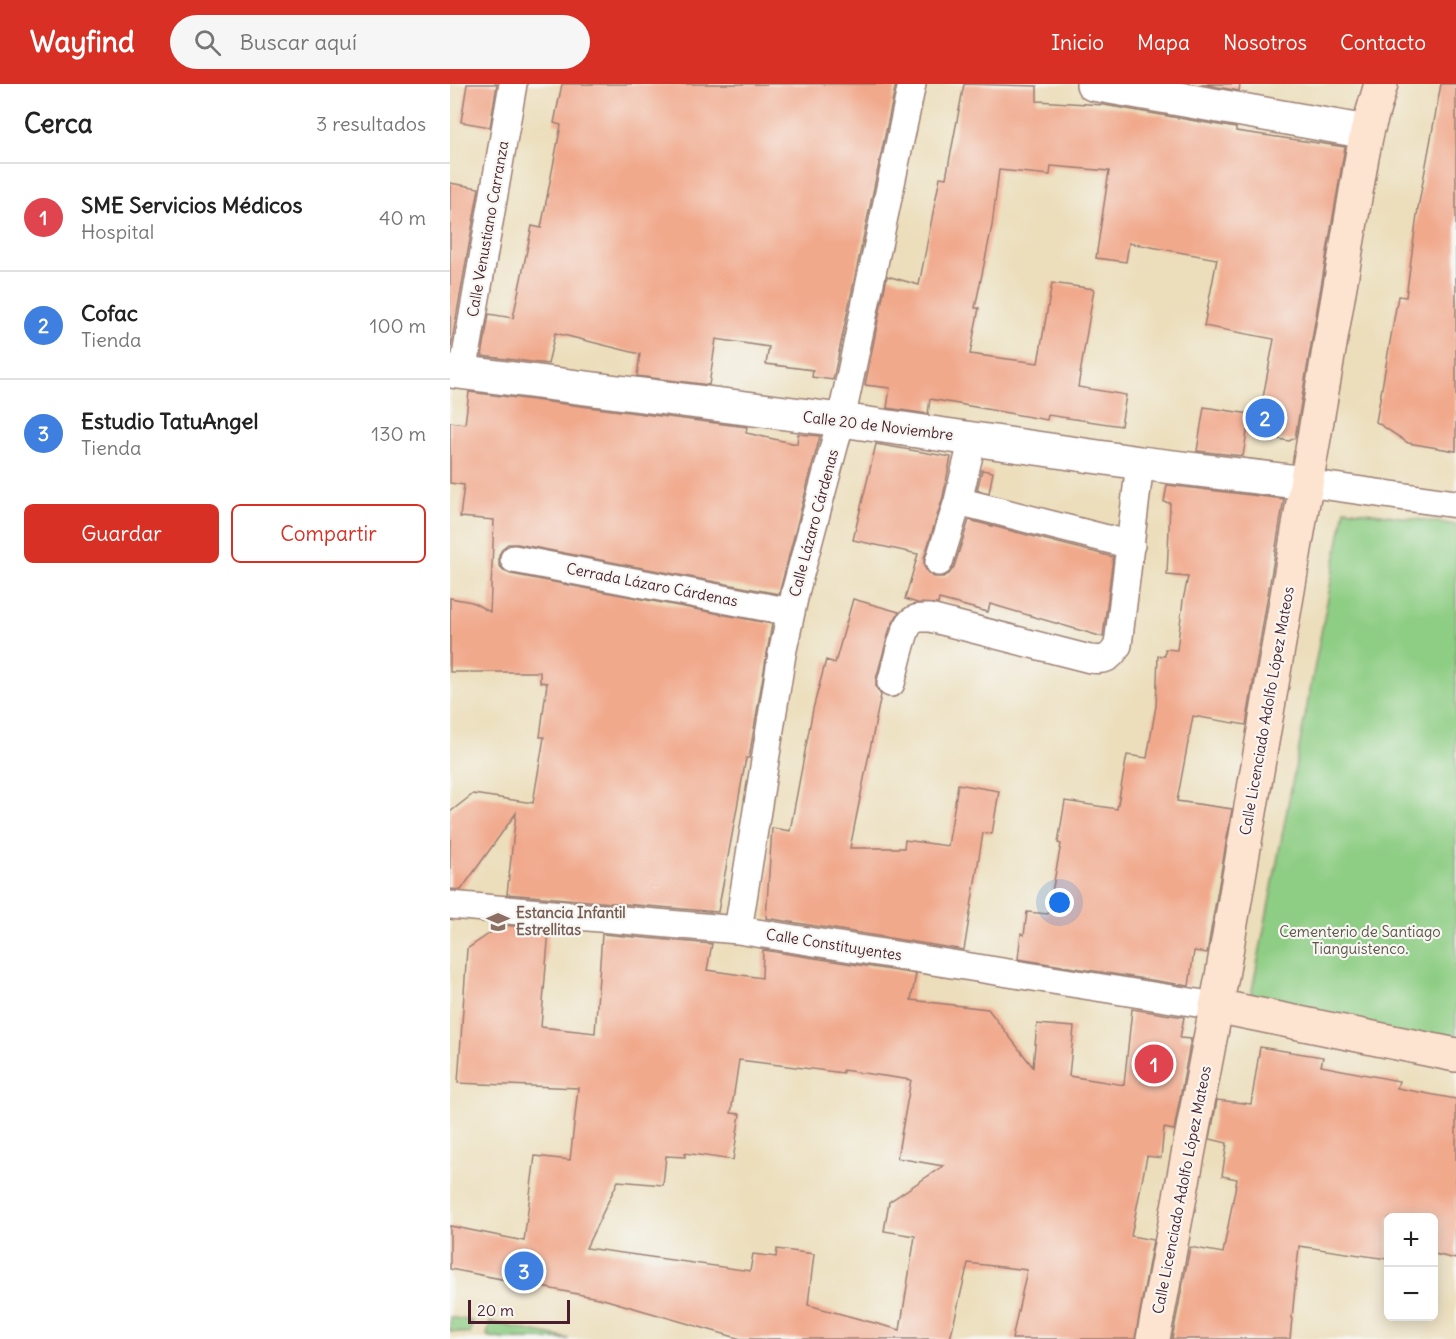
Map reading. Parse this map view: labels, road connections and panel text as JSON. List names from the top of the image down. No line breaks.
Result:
{"streets":{"main road":["Calle Licenciado Adolfo López Mateos"],"street":["Calle Venustiano Carranza","Calle 20 de Noviembre","Calle Lázaro Cárdenas","Cerrada Lázaro Cárdenas","Calle Constituyentes"]},"crossings":[["Calle Venustiano Carranza","Calle 20 de Noviembre"],["Calle 20 de Noviembre","Calle Lázaro Cárdenas"],["Calle 20 de Noviembre","Calle Licenciado Adolfo López Mateos"],["Calle Lázaro Cárdenas","Cerrada Lázaro Cárdenas"],["Calle Lázaro Cárdenas","Calle Constituyentes"],["Calle Licenciado Adolfo López Mateos","Calle Constituyentes"]],"parks":["Cementerio de Santiago Tianguistenco."],"places":{"school or university":["Estancia Infantil Estrellitas"]},"scale_bar":"20 m","page":{"header":"Wayfind","search":"Buscar aquí","nav":["Inicio","Mapa","Nosotros","Contacto"],"heading":["Cerca","3 resultados"],"list":[{"mark":"1","name":"SME Servicios Médicos","note":"Hospital","value":"40 m"},{"mark":"2","name":"Cofac","note":"Tienda","value":"100 m"},{"mark":"3","name":"Estudio TatuAngel","note":"Tienda","value":"130 m"}],"pins":["2","1","3"],"buttons":["Guardar","Compartir"],"map_buttons":["+","−"],"scale":"20 m"}}
